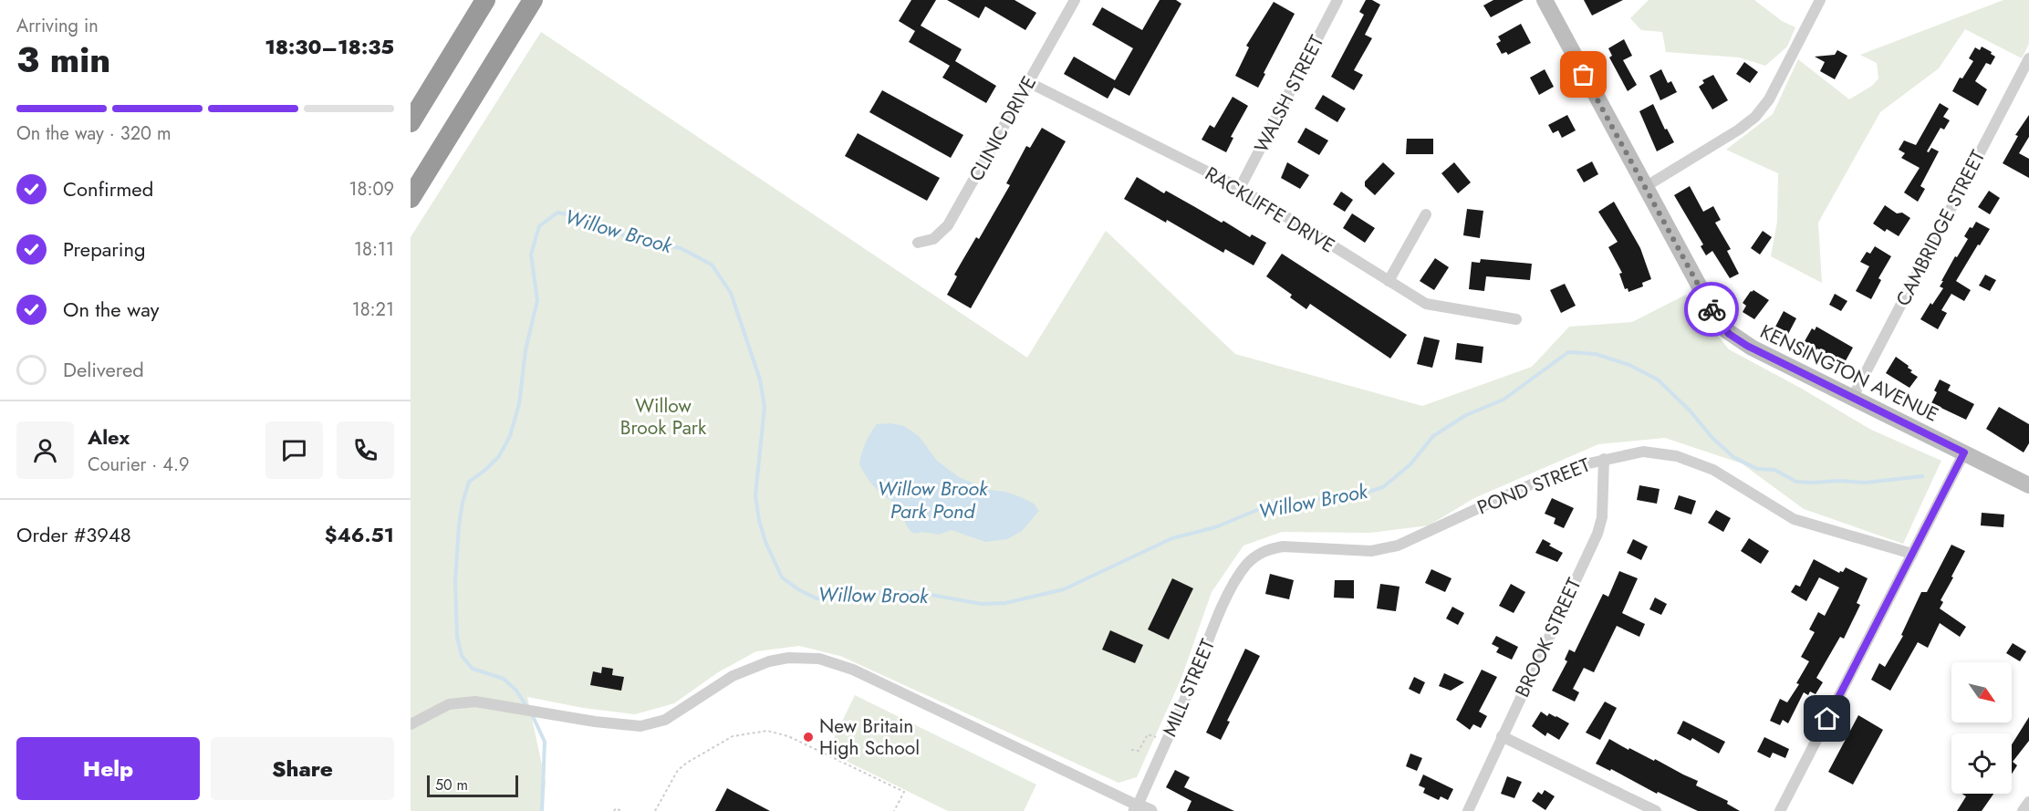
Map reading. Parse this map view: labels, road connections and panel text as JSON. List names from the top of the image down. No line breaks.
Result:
{"streets":{"main road":["KENSINGTON AVENUE"],"street":["WALSH STREET","CLINIC DRIVE","RACKLIFFE DRIVE","CAMBRIDGE STREET","POND STREET","BROOK STREET","MILL STREET"]},"crossings":[["WALSH STREET","RACKLIFFE DRIVE"],["CLINIC DRIVE","RACKLIFFE DRIVE"],["CAMBRIDGE STREET","KENSINGTON AVENUE"],["POND STREET","BROOK STREET"],["POND STREET","MILL STREET"]],"water":["Willow Brook","Willow Brook Park Pond"],"parks":["Willow Brook Park"],"places":["New Britain High School"],"scale_bar":"50 m","north":"bottom right","page":{"heading":["3 min","Arriving in","18:30–18:35"],"panel":["Alex","Courier · 4.9","Order #3948","$46.51"],"bar":"On the way · 320 m","list":[["Confirmed","18:09"],["Preparing","18:11"],["On the way","18:21"],"Delivered"],"buttons":["Help","Share"],"scale":"50 m"}}
